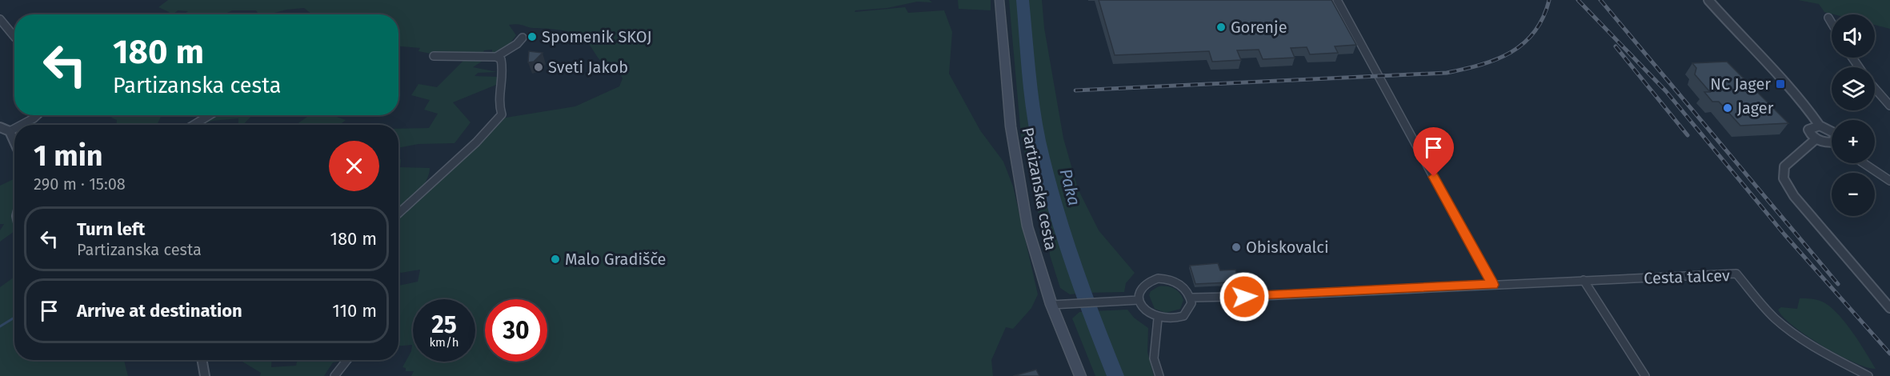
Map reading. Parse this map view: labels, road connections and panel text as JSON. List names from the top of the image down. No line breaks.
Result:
{"streets":{"main road":["Partizanska cesta"],"street":["Cesta talcev"]},"water":["Paka"],"places":{"other":["Gorenje","Spomenik SKOJ","Sveti Jakob","Jager","Obiskovalci","Malo Gradišče"],"transit":["NC Jager"]},"page":{"map_buttons":["+","−"],"turn":["180 m","Partizanska cesta"],"heading":["1 min","290 m · 15:08"],"list":[{"name":"Turn left","note":"Partizanska cesta","value":"180 m"},{"name":"Arrive at destination","value":"110 m"}],"speed":"25 km/h","limit":"30"}}
